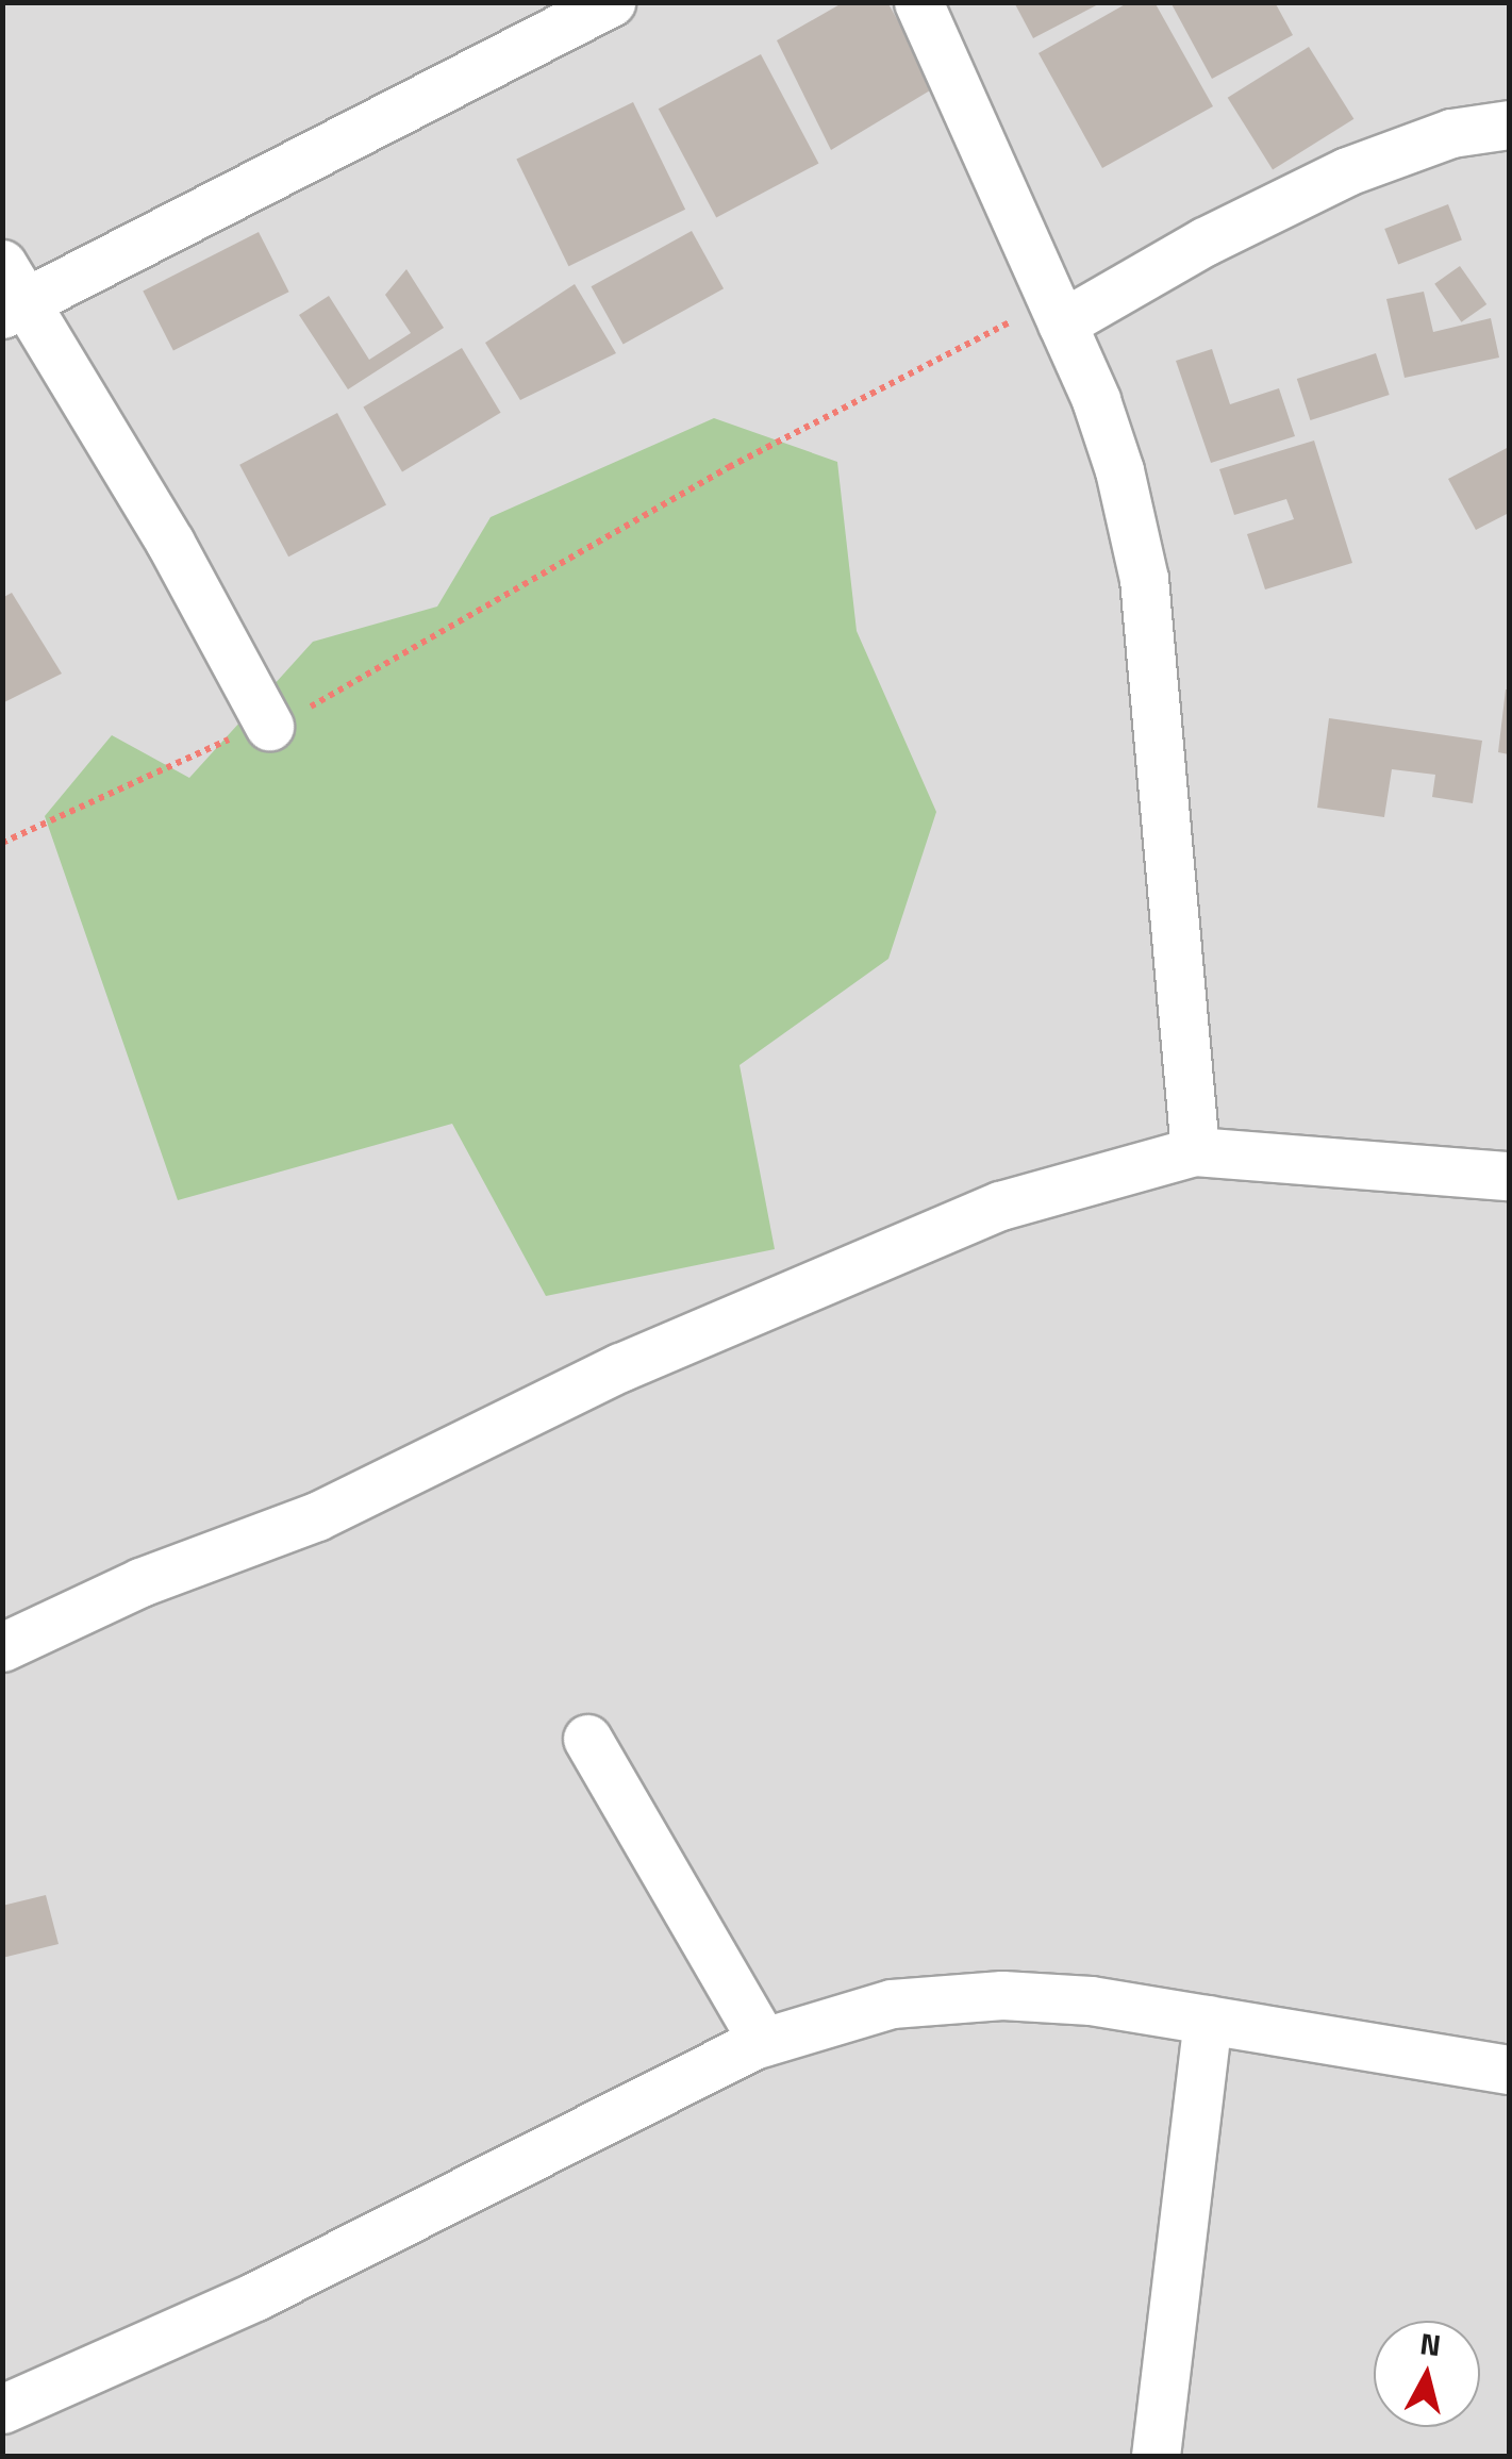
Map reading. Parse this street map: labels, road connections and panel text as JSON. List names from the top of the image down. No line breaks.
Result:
{"north":"top"}
